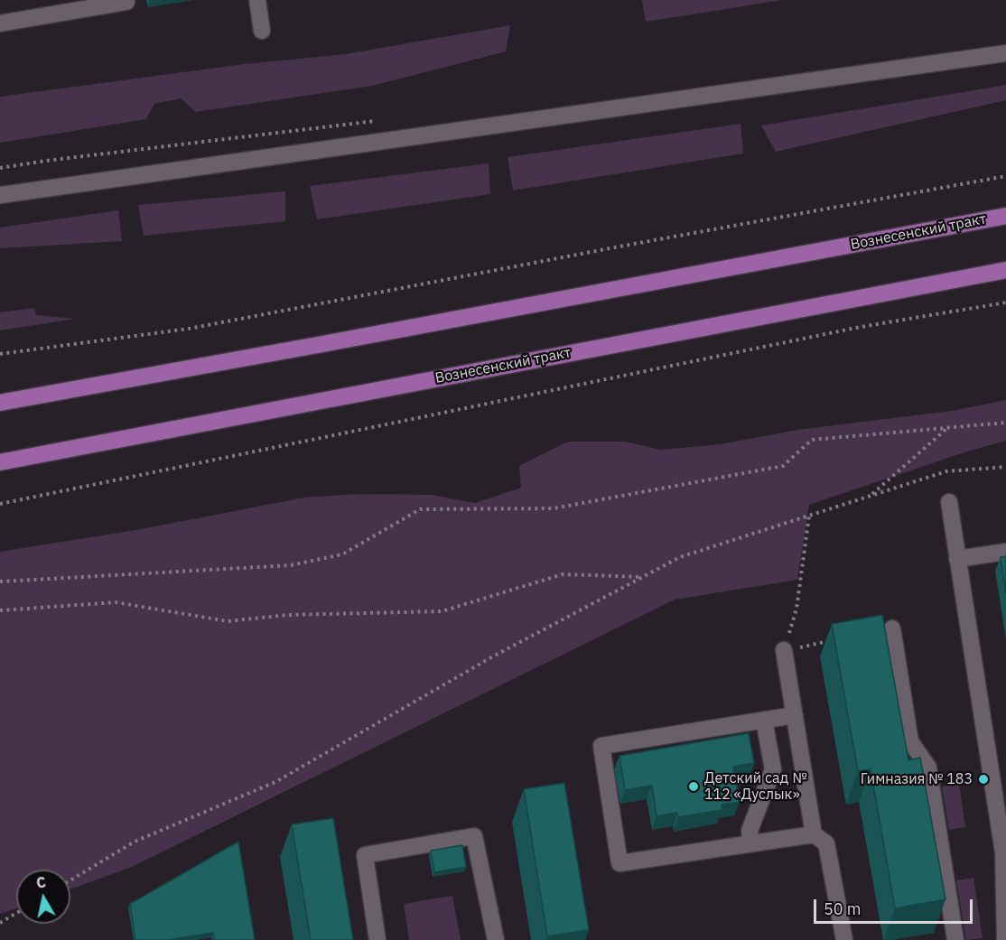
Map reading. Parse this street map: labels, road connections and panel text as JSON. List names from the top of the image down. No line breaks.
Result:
{"streets":{"main road":["Вознесенский тракт"]},"places":["Гимназия № 183","Детский сад № 112 «Дуслык»"],"scale_bar":"50 m","north":"top"}
